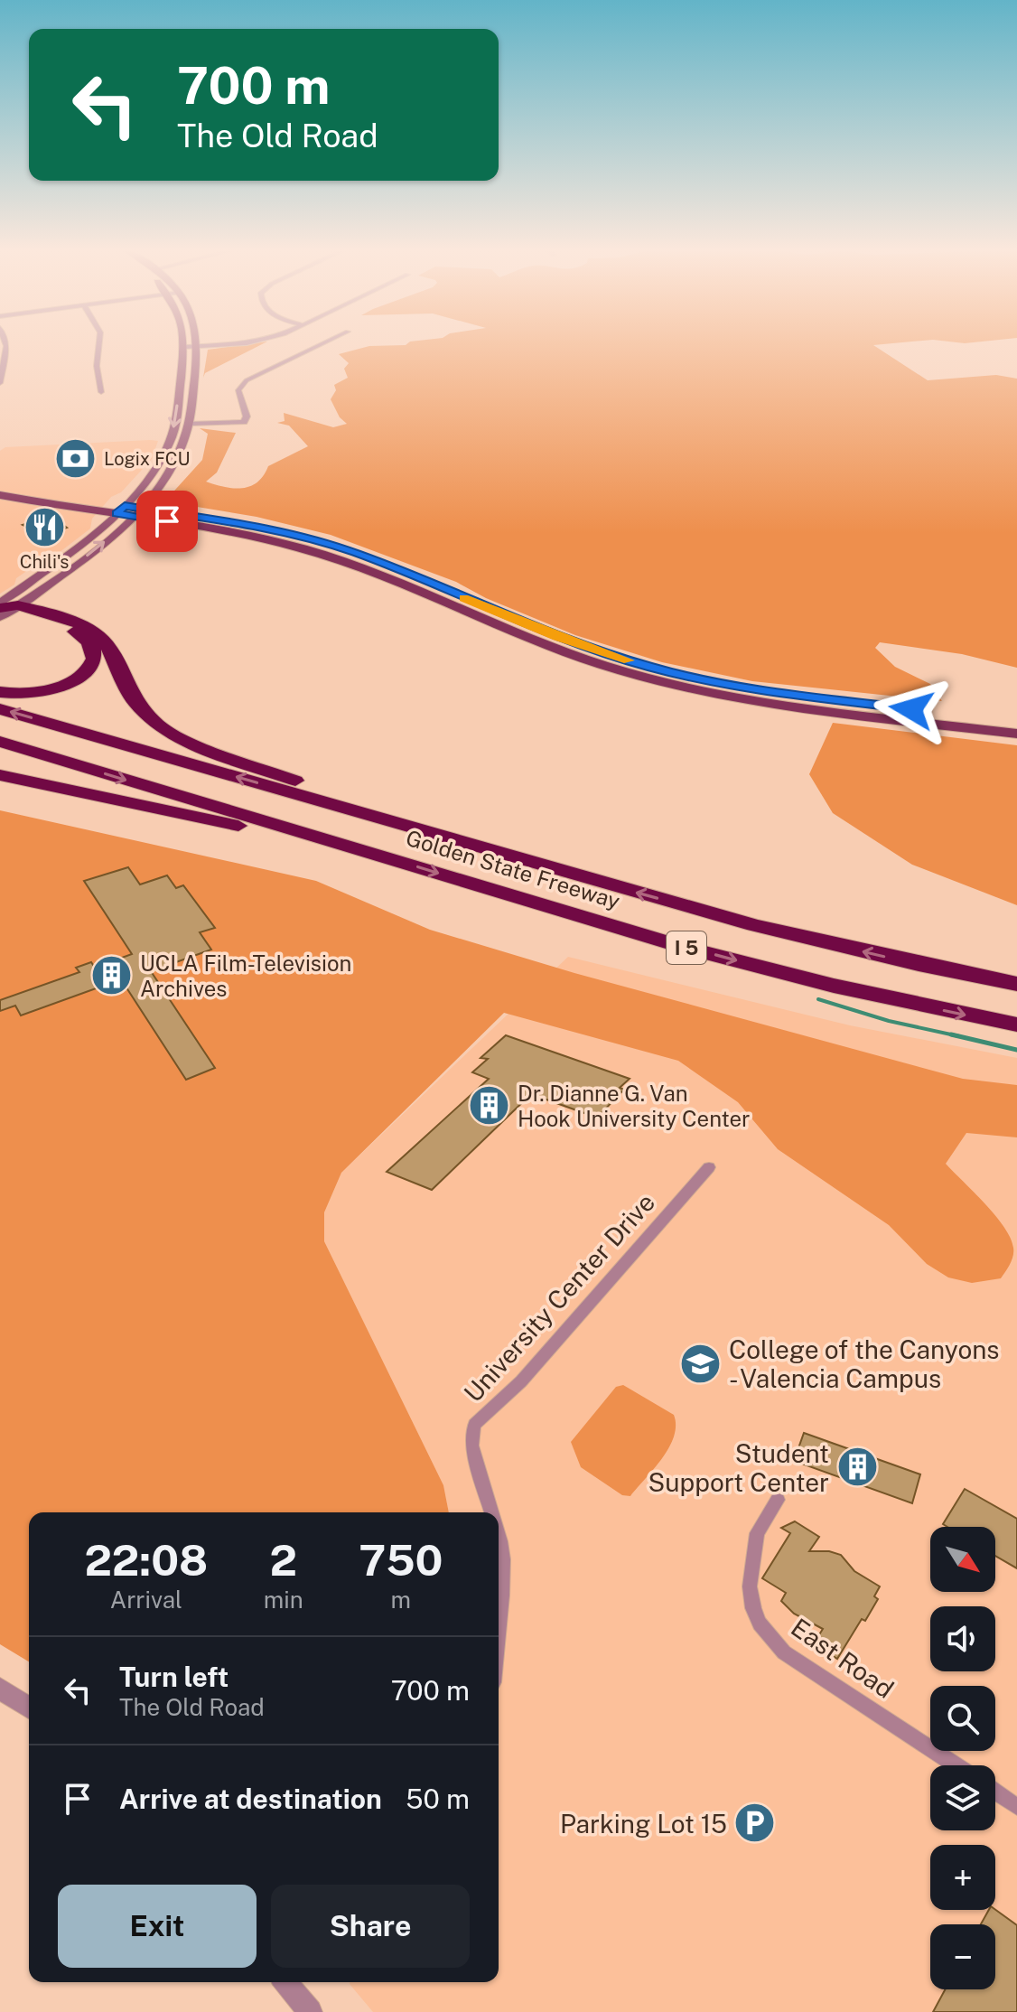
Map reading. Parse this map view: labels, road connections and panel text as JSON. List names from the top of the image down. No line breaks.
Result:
{"streets":{"highway":["Golden State Freeway","I 5"],"street":["University Center Drive","East Road"]},"places":{"bank":["Logix FCU"],"restaurant":["Chili's"],"building":["UCLA Film-Television Archives","Dr. Dianne G. Van Hook University Center","Student Support Center"],"school or university":["College of the Canyons - Valencia Campus"],"parking":["Parking Lot 15"]},"north":"bottom right","page":{"turn":["700 m","The Old Road"],"eta":["22:08","Arrival","2","min","750","m"],"map_buttons":["+","−"],"list":[{"name":"Turn left","note":"The Old Road","value":"700 m"},{"name":"Arrive at destination","value":"50 m"}],"buttons":["Exit","Share"]}}
